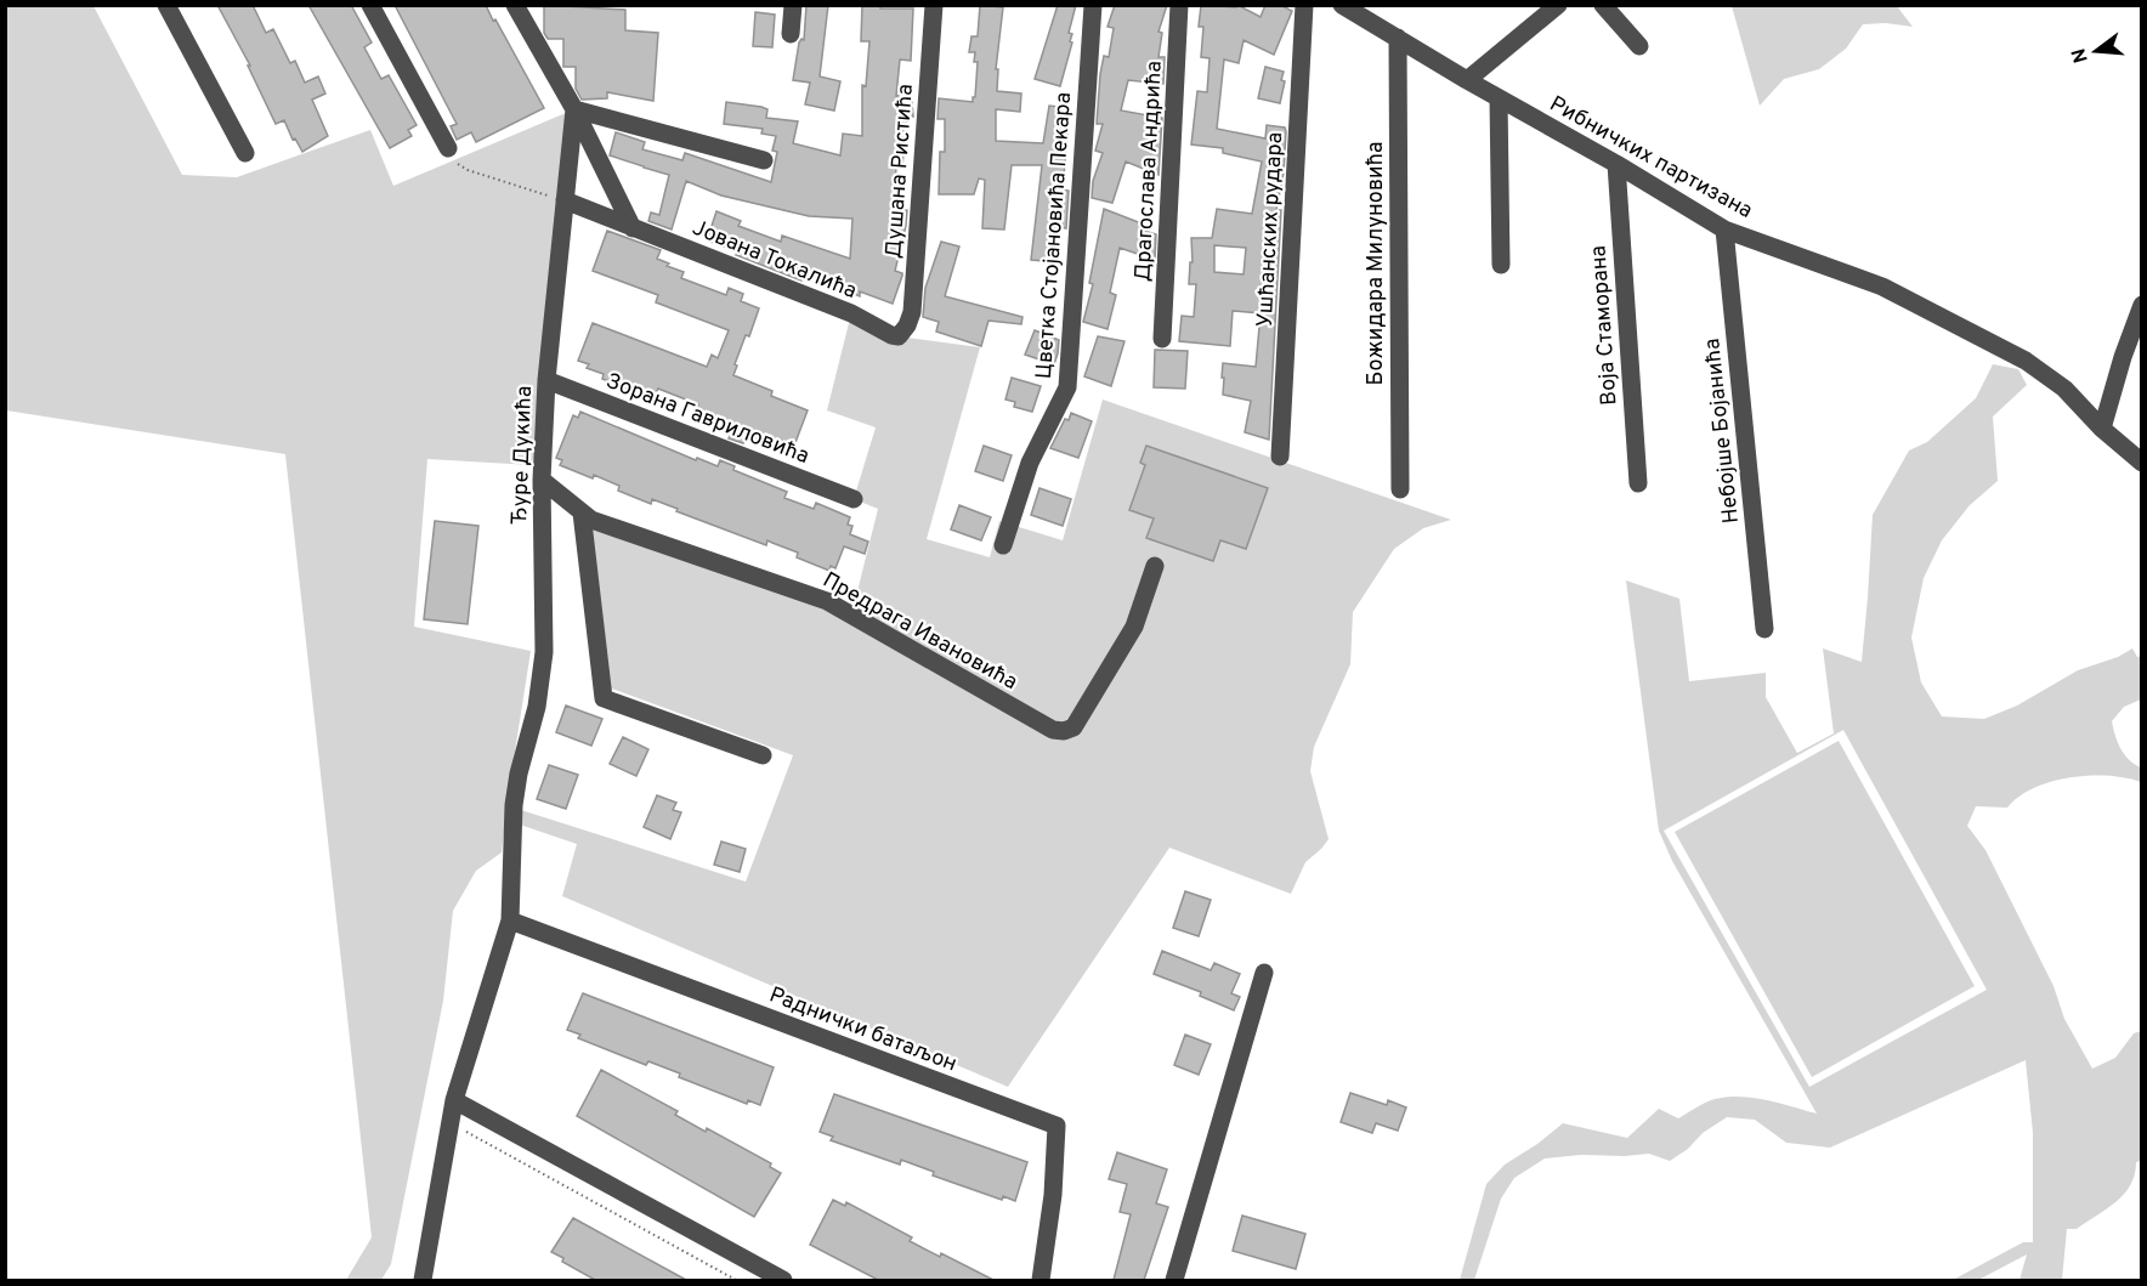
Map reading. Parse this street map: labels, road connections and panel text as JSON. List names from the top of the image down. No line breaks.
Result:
{"streets":{"street":["Рибничких партизана","Душана Ристића","Драгослава Андрића","Ушћанских рудара","Цветка Стојановића Пекара","Јована Токалића","Божидара Милуновића","Воја Стаморана","Зорана Гавриловића","Небојше Бојанића","Ђуре Дукића","Предрага Ивановића","Раднички батаљон"]},"crossings":[["Рибничких партизана","Божидара Милуновића"],["Рибничких партизана","Воја Стаморана"],["Рибничких партизана","Небојше Бојанића"],["Душана Ристића","Јована Токалића"],["Јована Токалића","Ђуре Дукића"],["Зорана Гавриловића","Ђуре Дукића"],["Ђуре Дукића","Предрага Ивановића"],["Ђуре Дукића","Раднички батаљон"]],"north":"left"}
